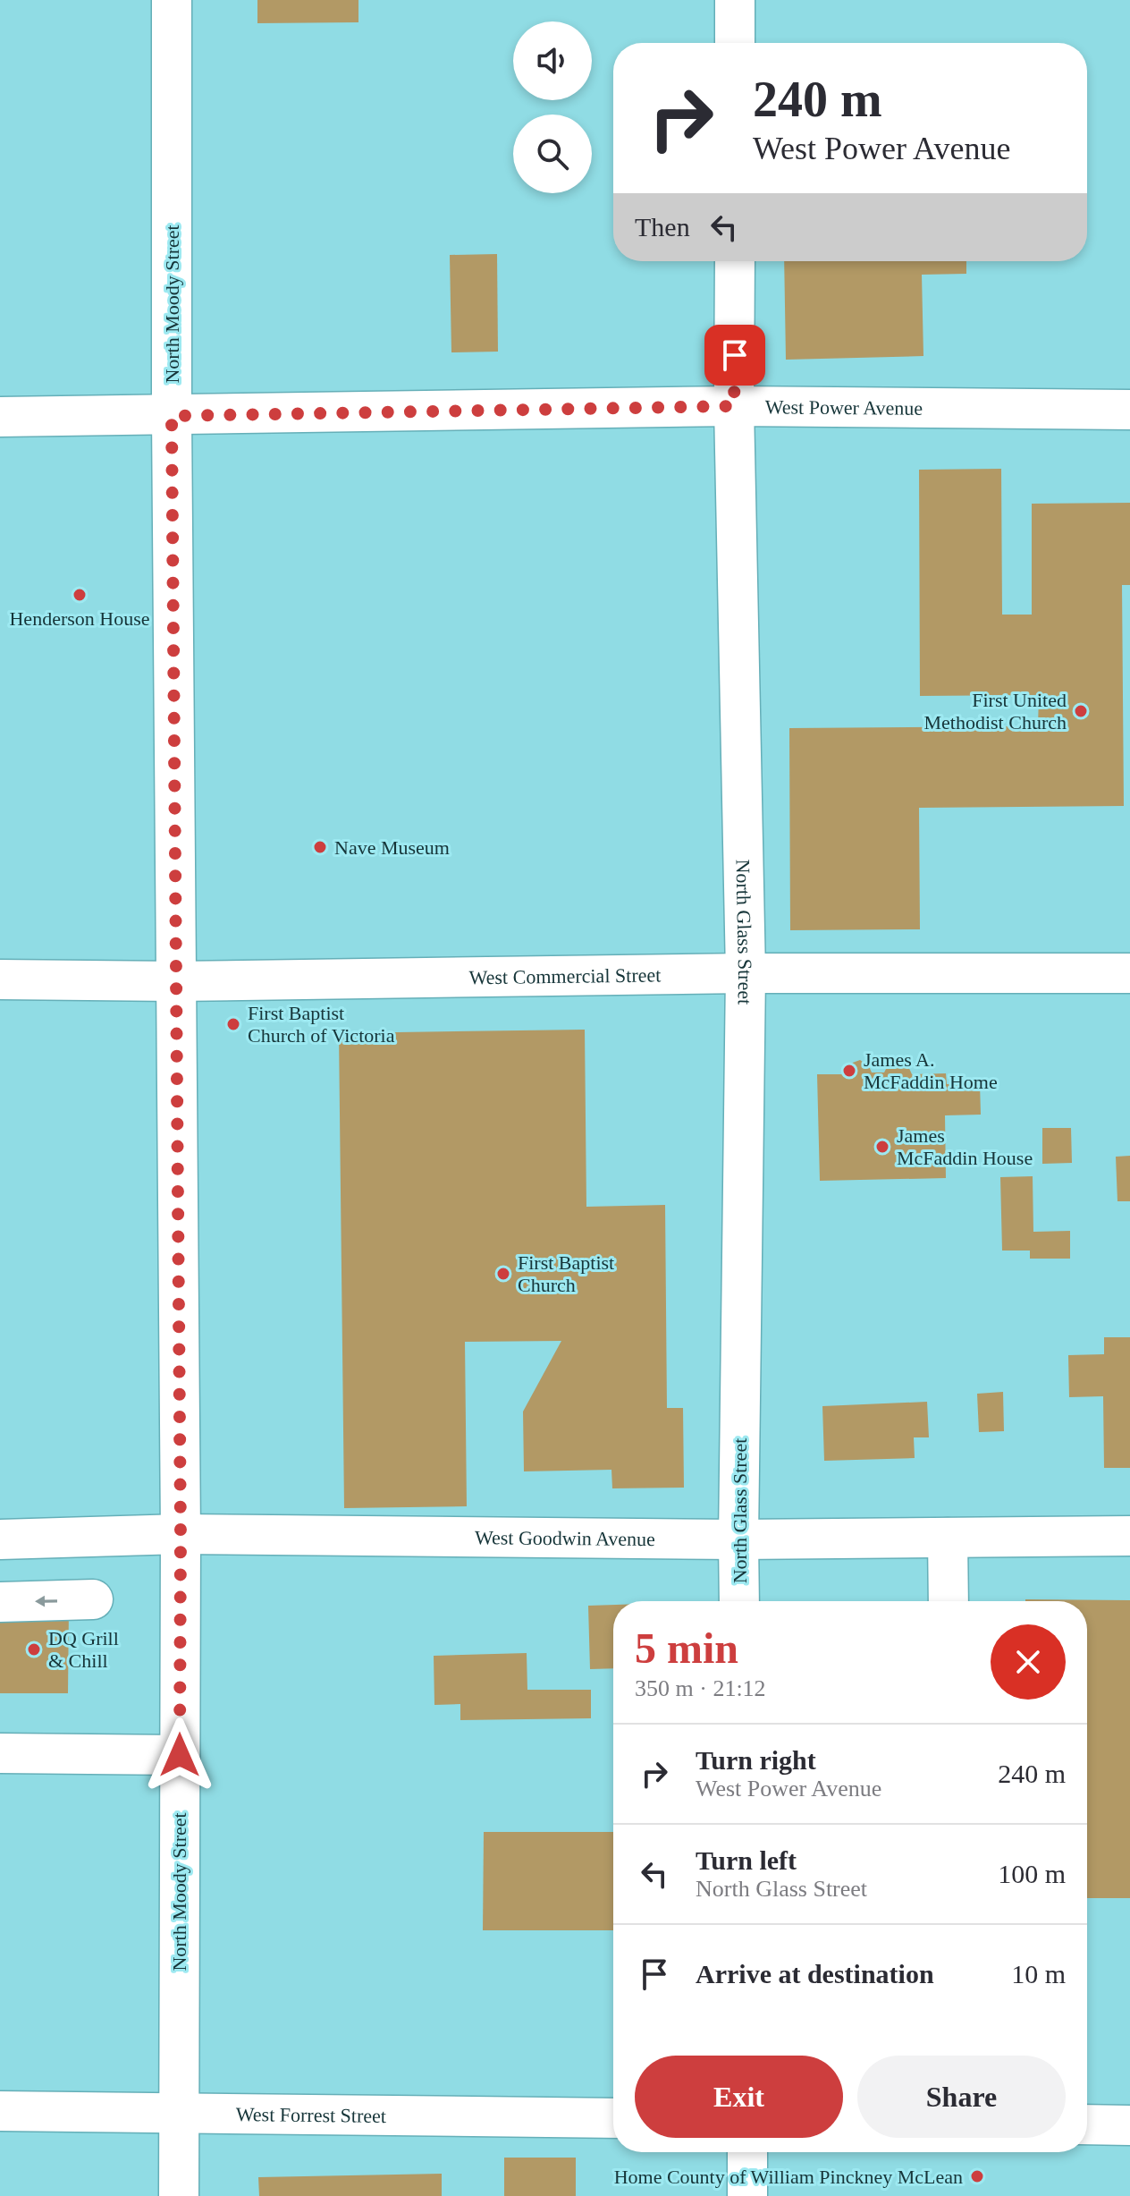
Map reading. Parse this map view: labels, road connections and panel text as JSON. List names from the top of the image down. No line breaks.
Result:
{"streets":{"street":["North Moody Street","West Power Avenue","North Glass Street","West Commercial Street","West Goodwin Avenue","West Forrest Street"]},"crossings":[["North Moody Street","West Power Avenue"],["North Moody Street","West Commercial Street"],["North Moody Street","West Goodwin Avenue"],["North Moody Street","West Forrest Street"],["West Power Avenue","North Glass Street"],["North Glass Street","West Commercial Street"],["North Glass Street","West Goodwin Avenue"]],"places":["Henderson House","First United Methodist Church","Nave Museum","First Baptist Church of Victoria","James A. McFaddin Home","James McFaddin House","First Baptist Church","DQ Grill & Chill","Home County of William Pinckney McLean"],"page":{"turn":["240 m","West Power Avenue"],"then":"Then","heading":["5 min","350 m · 21:12"],"list":[{"name":"Turn right","note":"West Power Avenue","value":"240 m"},{"name":"Turn left","note":"North Glass Street","value":"100 m"},{"name":"Arrive at destination","value":"10 m"}],"buttons":["Exit","Share"]}}
